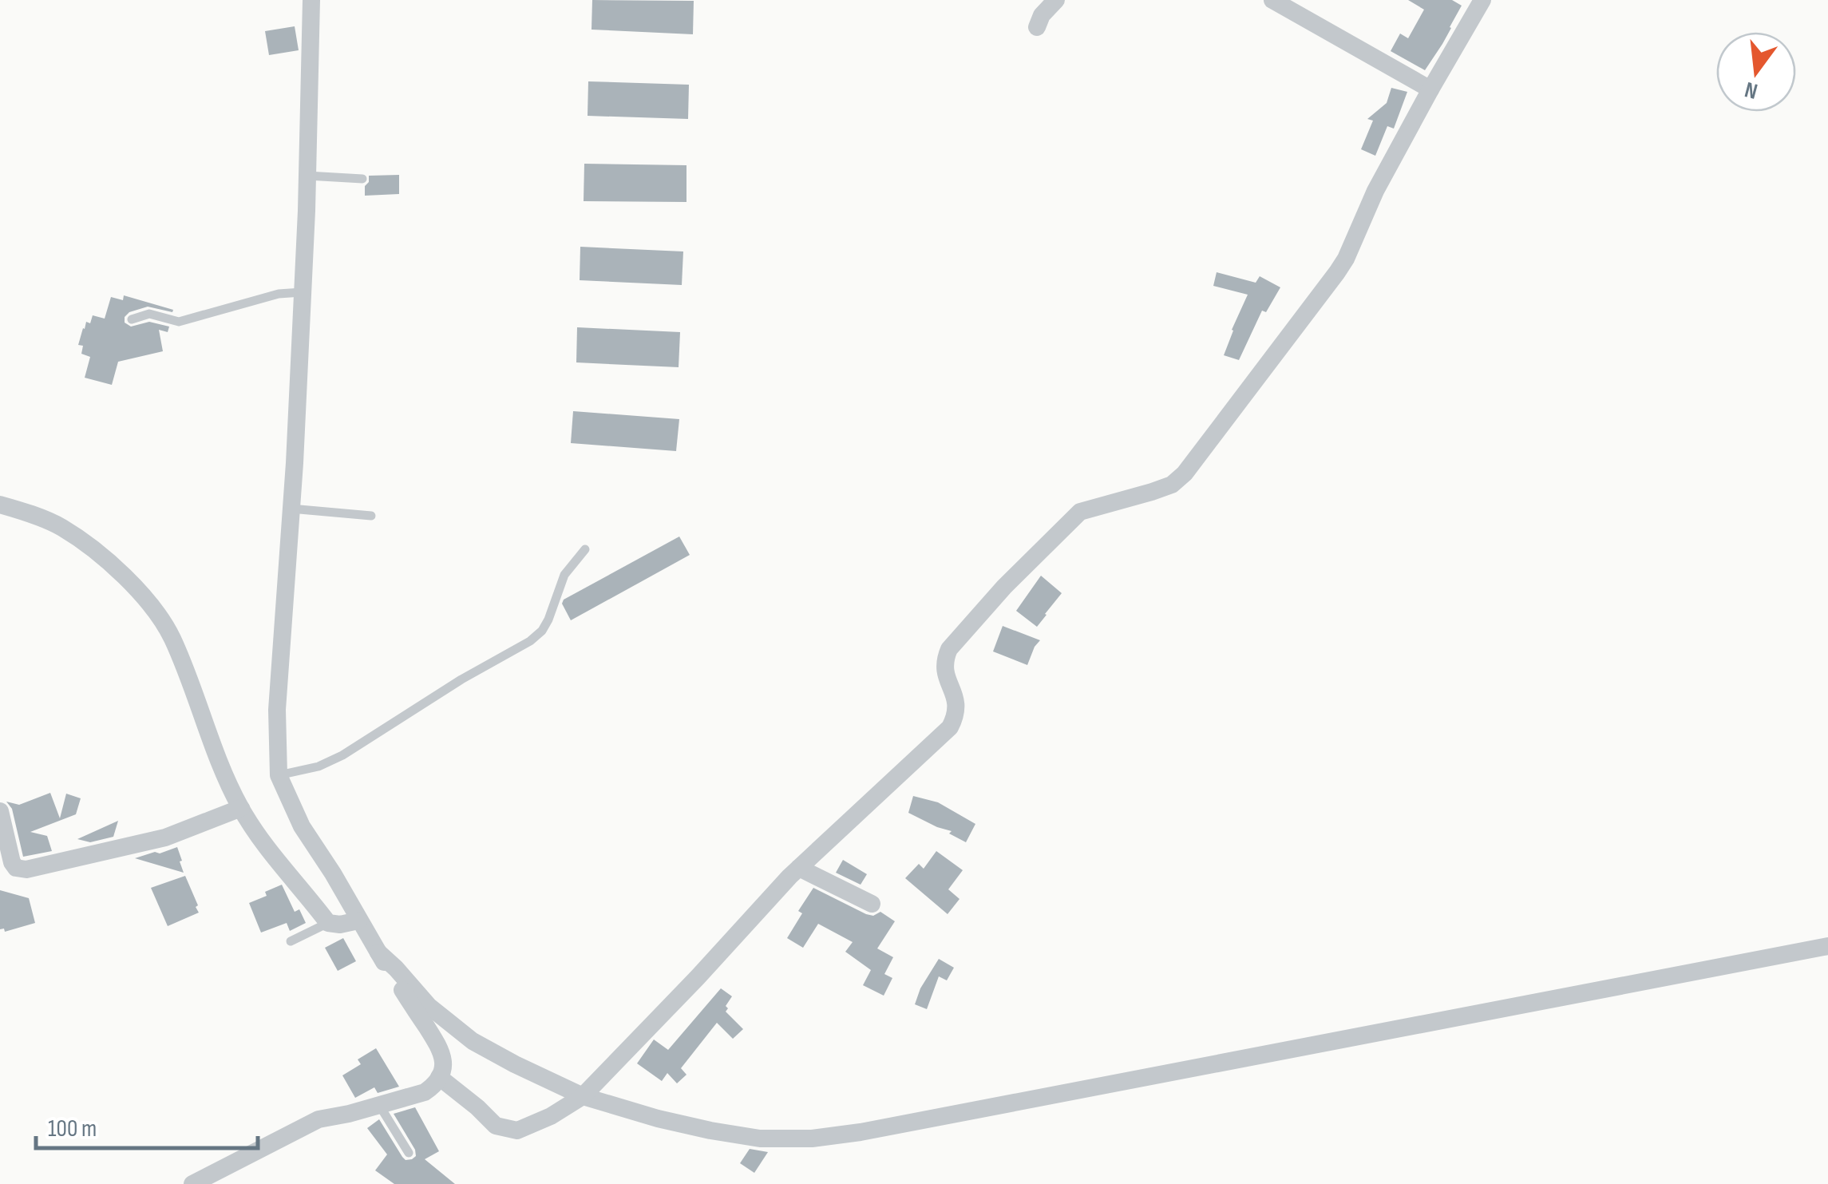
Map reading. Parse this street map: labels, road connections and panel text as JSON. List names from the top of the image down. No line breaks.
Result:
{"scale_bar":"100 m","north":"bottom"}
